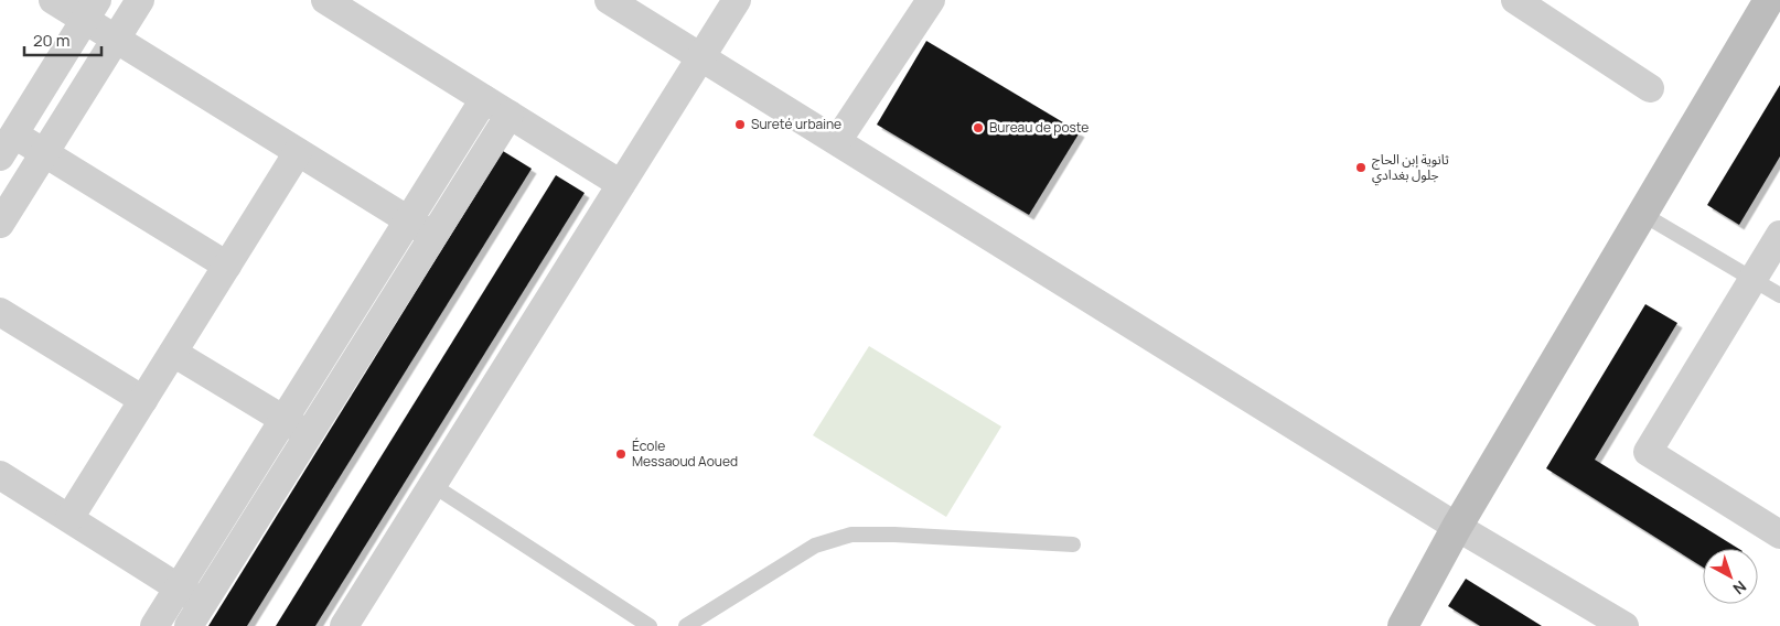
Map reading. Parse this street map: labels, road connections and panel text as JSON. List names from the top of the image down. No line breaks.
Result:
{"places":["Sureté urbaine","Bureau de poste","ثانوية إبن الحاج جلول بغدادي","École Messaoud Aoued"],"scale_bar":"20 m","north":"bottom right"}
